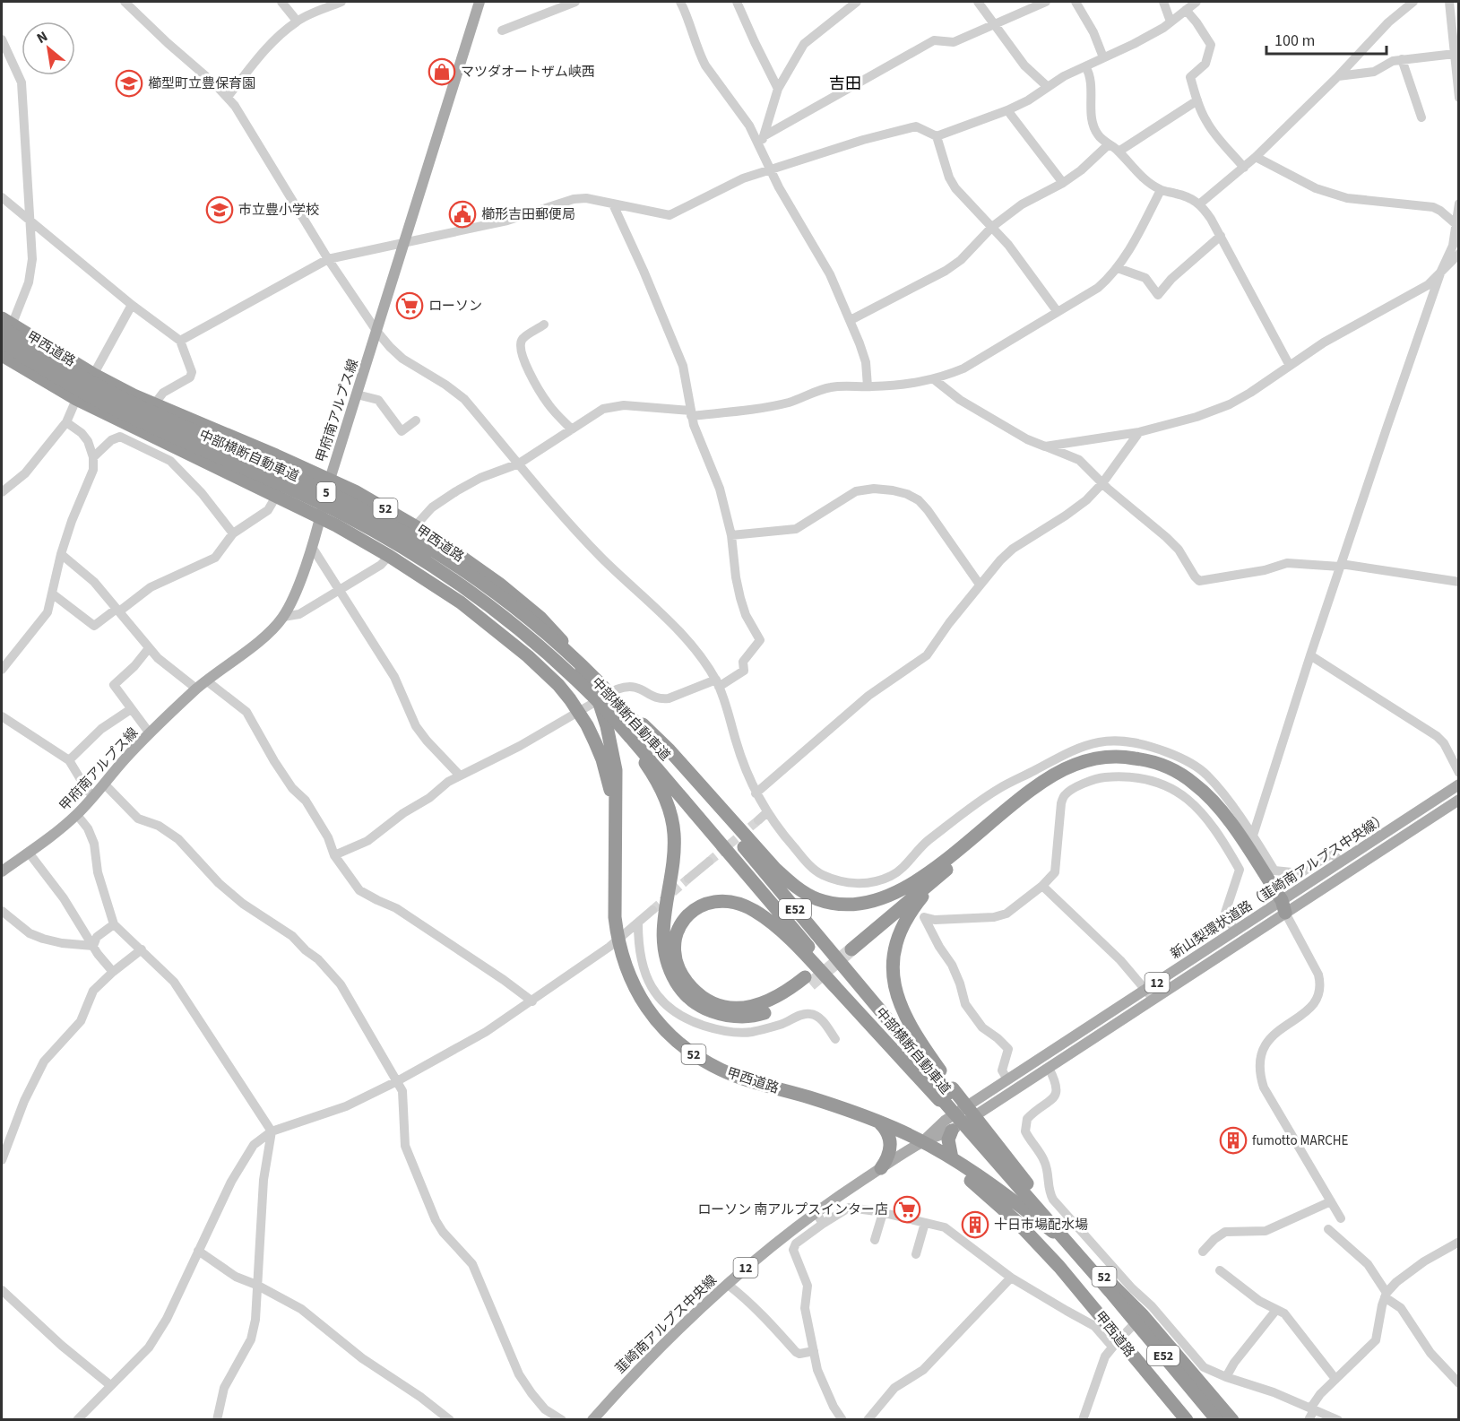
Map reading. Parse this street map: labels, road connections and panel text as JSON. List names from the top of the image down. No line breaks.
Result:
{"streets":{"highway":["甲西道路","中部横断自動車道","52","E52"],"main road":["甲府南アルプス線","5","新山梨環状道路（韮崎南アルプス中央線）","12","韮崎南アルプス中央線"]},"crossings":[["甲西道路","甲府南アルプス線"],["甲西道路","中部横断自動車道"],["甲西道路","新山梨環状道路（韮崎南アルプス中央線）"],["甲西道路","韮崎南アルプス中央線"],["新山梨環状道路（韮崎南アルプス中央線）","韮崎南アルプス中央線"]],"districts":["吉田"],"places":{"shop":["マツダオートザム峡西"],"school or university":["櫛型町立豊保育園","市立豊小学校"],"public building":["櫛形吉田郵便局"],"supermarket":["ローソン","ローソン 南アルプスインター店"],"building":["fumotto MARCHE","十日市場配水場"]},"scale_bar":"100 m","north":"top left"}
